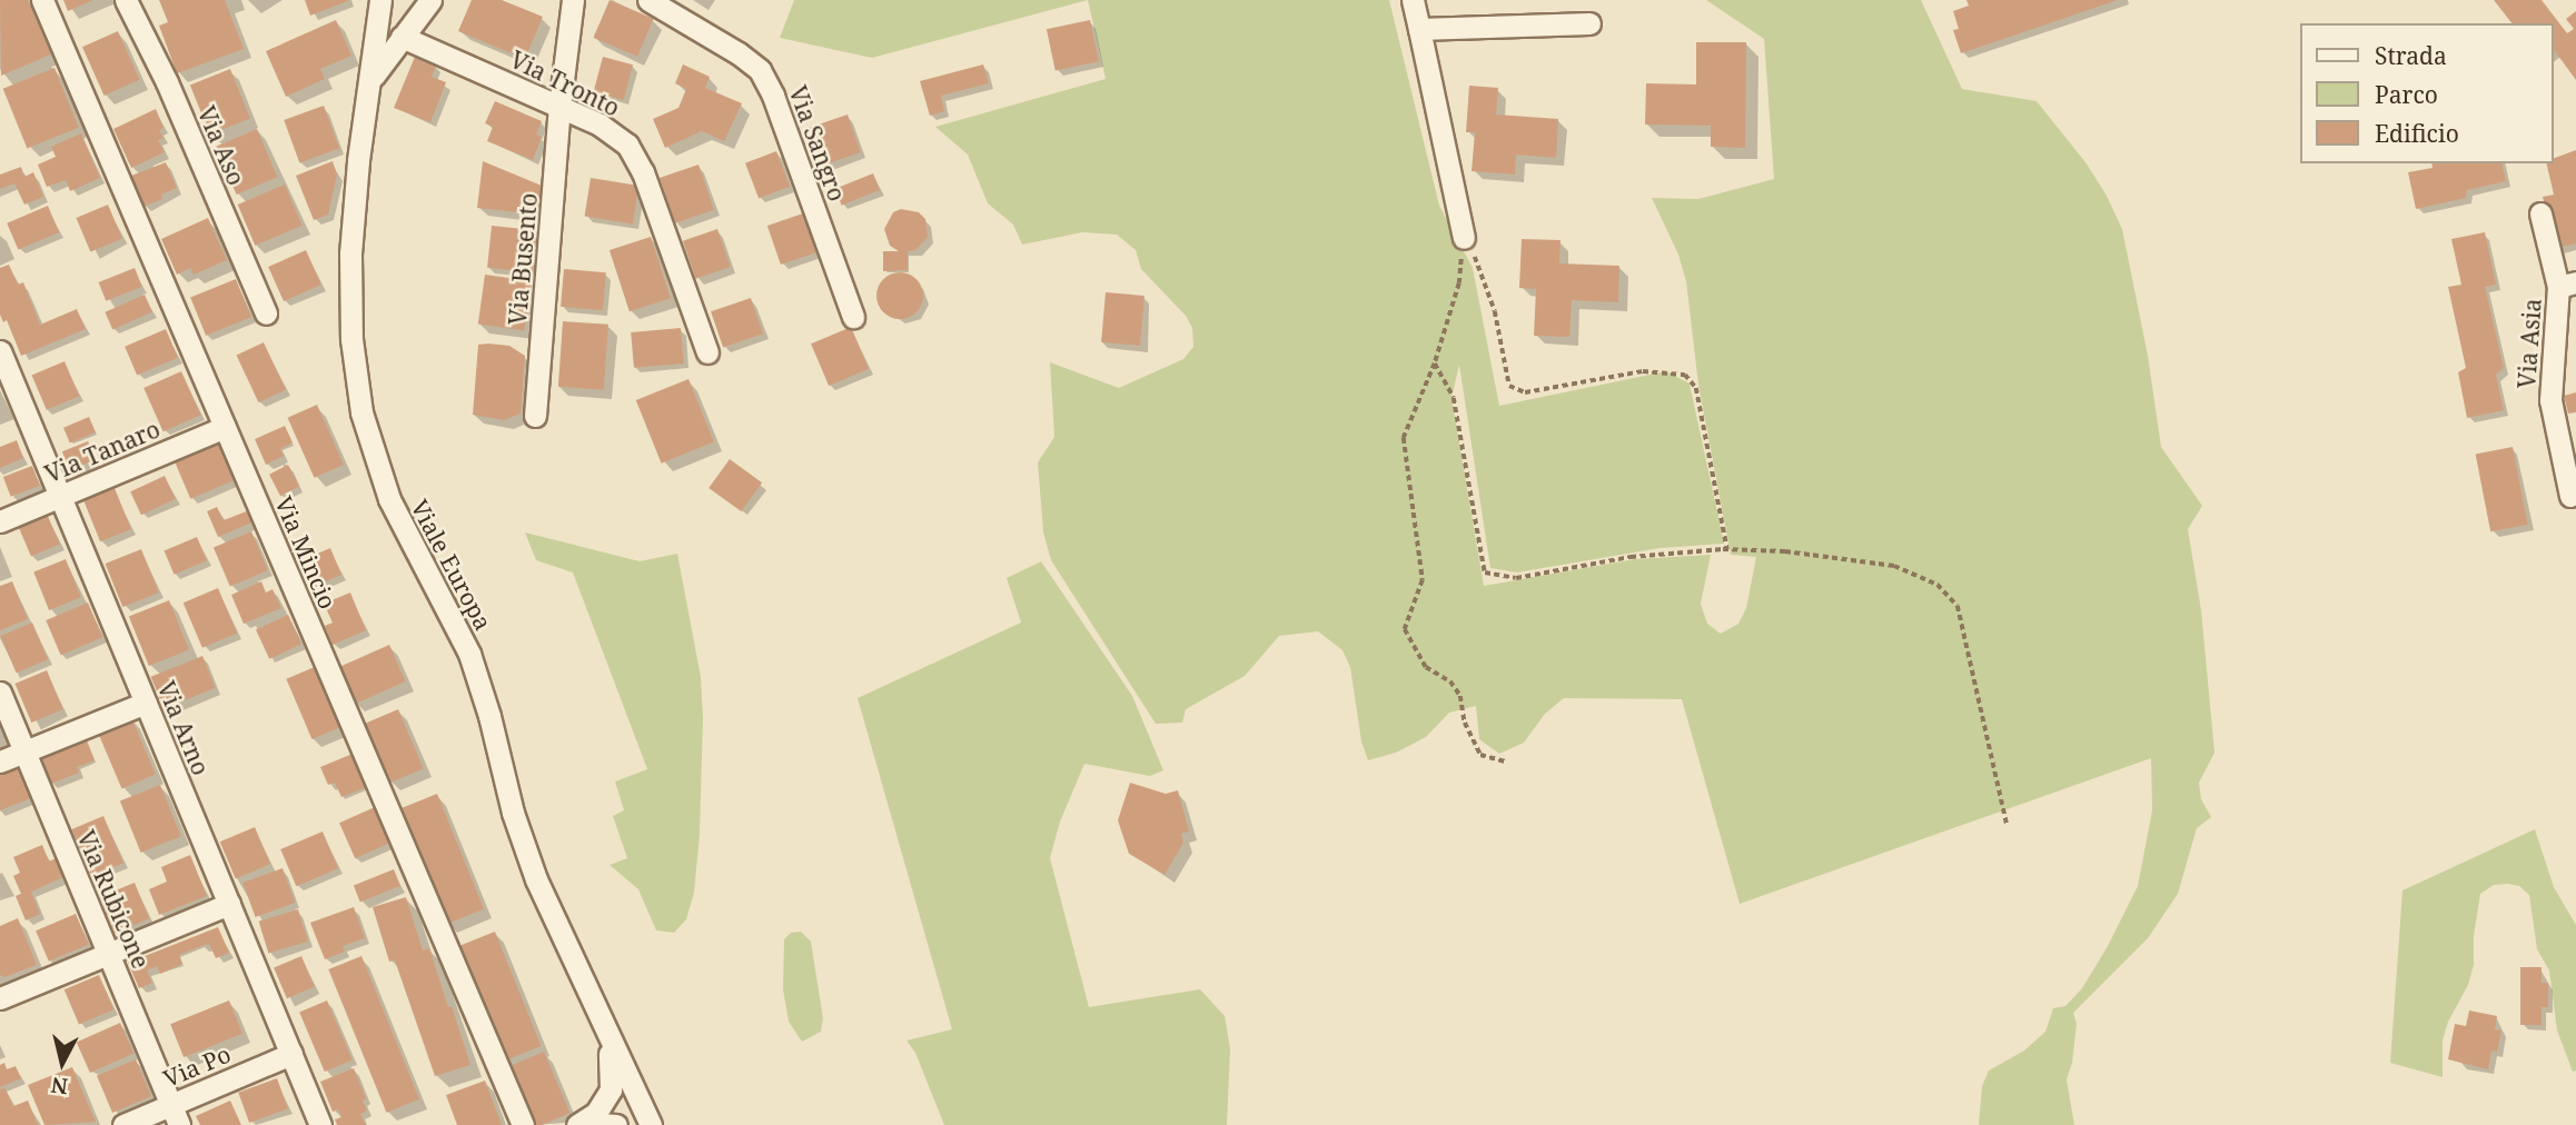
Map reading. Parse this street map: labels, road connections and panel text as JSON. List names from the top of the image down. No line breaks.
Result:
{"streets":{"street":["Via Tronto","Via Sangro","Via Aso","Via Busento","Via Asia","Via Tanaro","Via Mincio","Viale Europa","Via Arno","Via Rubicone","Via Po"]},"crossings":[["Via Tronto","Via Busento"],["Via Tanaro","Via Mincio"],["Via Tanaro","Via Arno"],["Via Arno","Via Po"],["Via Rubicone","Via Po"]],"legend":["Strada","Parco","Edificio"],"north":"bottom"}
